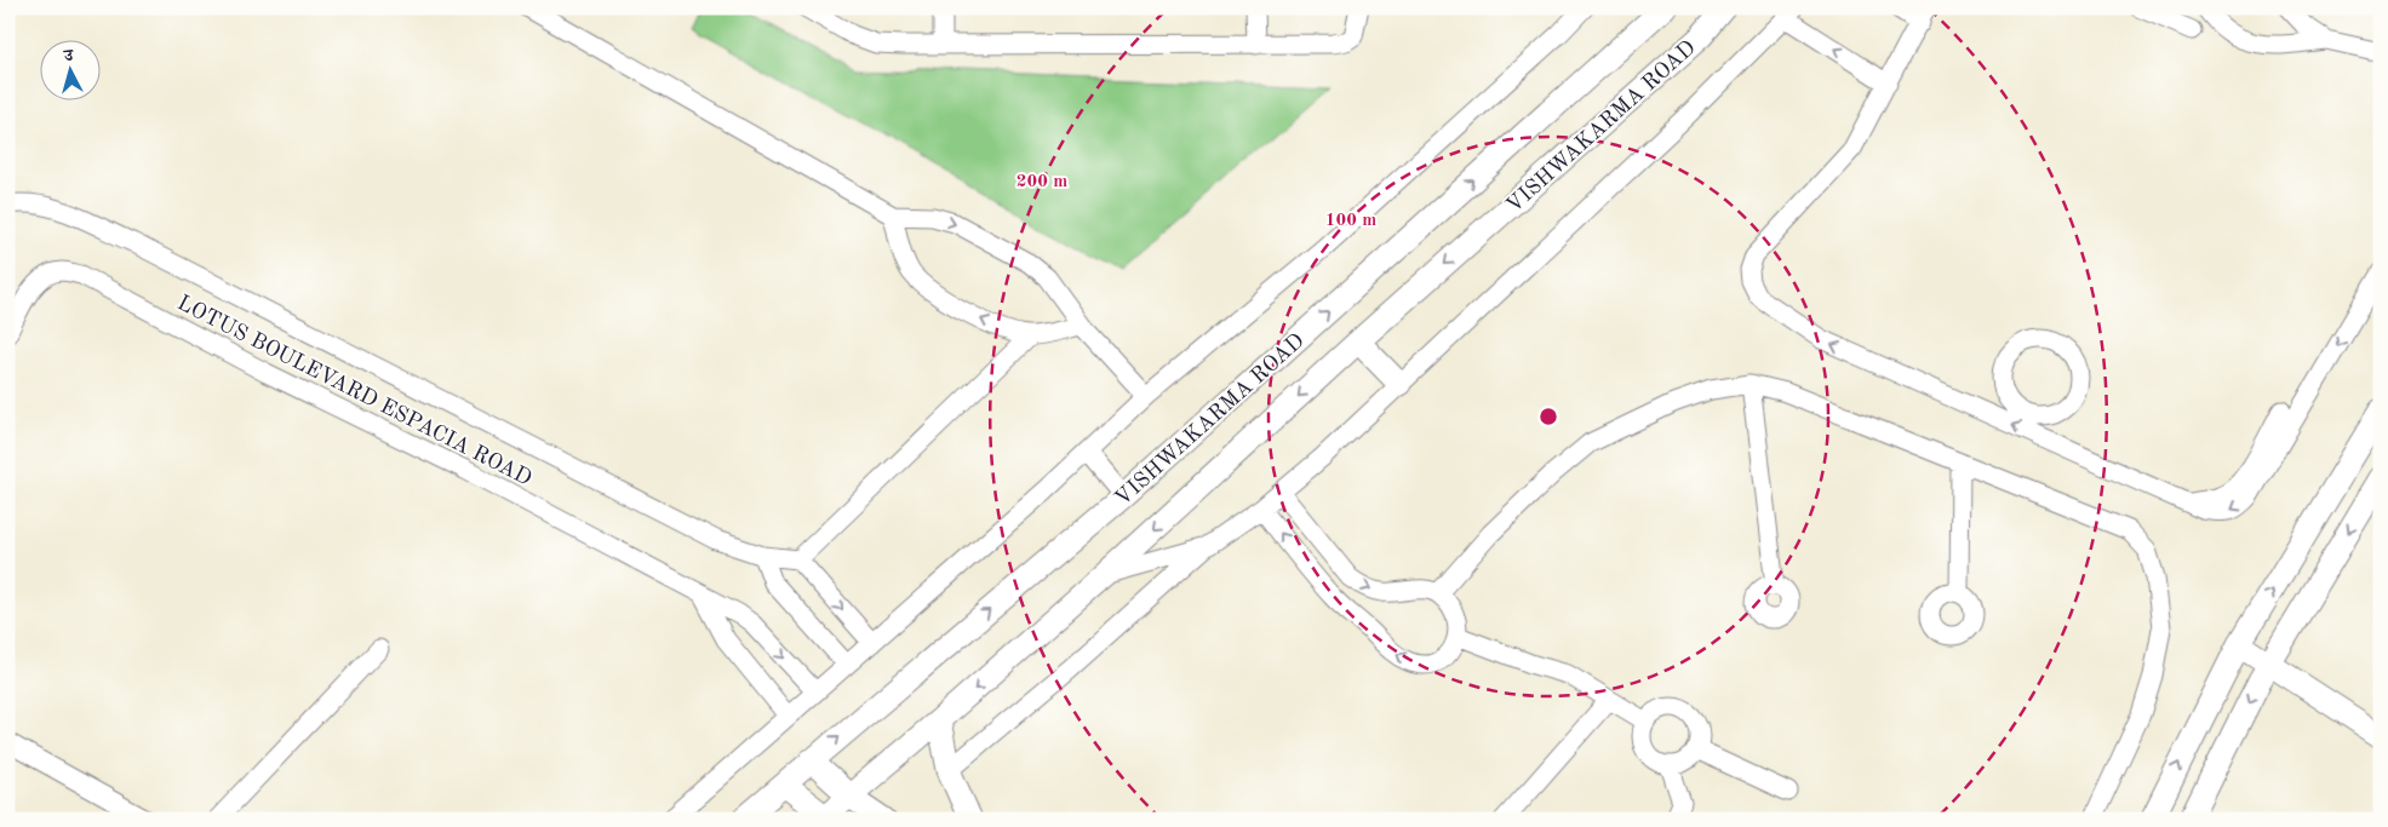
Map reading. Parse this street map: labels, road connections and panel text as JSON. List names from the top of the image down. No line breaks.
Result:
{"streets":{"street":["VISHWAKARMA ROAD","LOTUS BOULEVARD ESPACIA ROAD"]},"north":"top","rings":["200 m","100 m"]}
